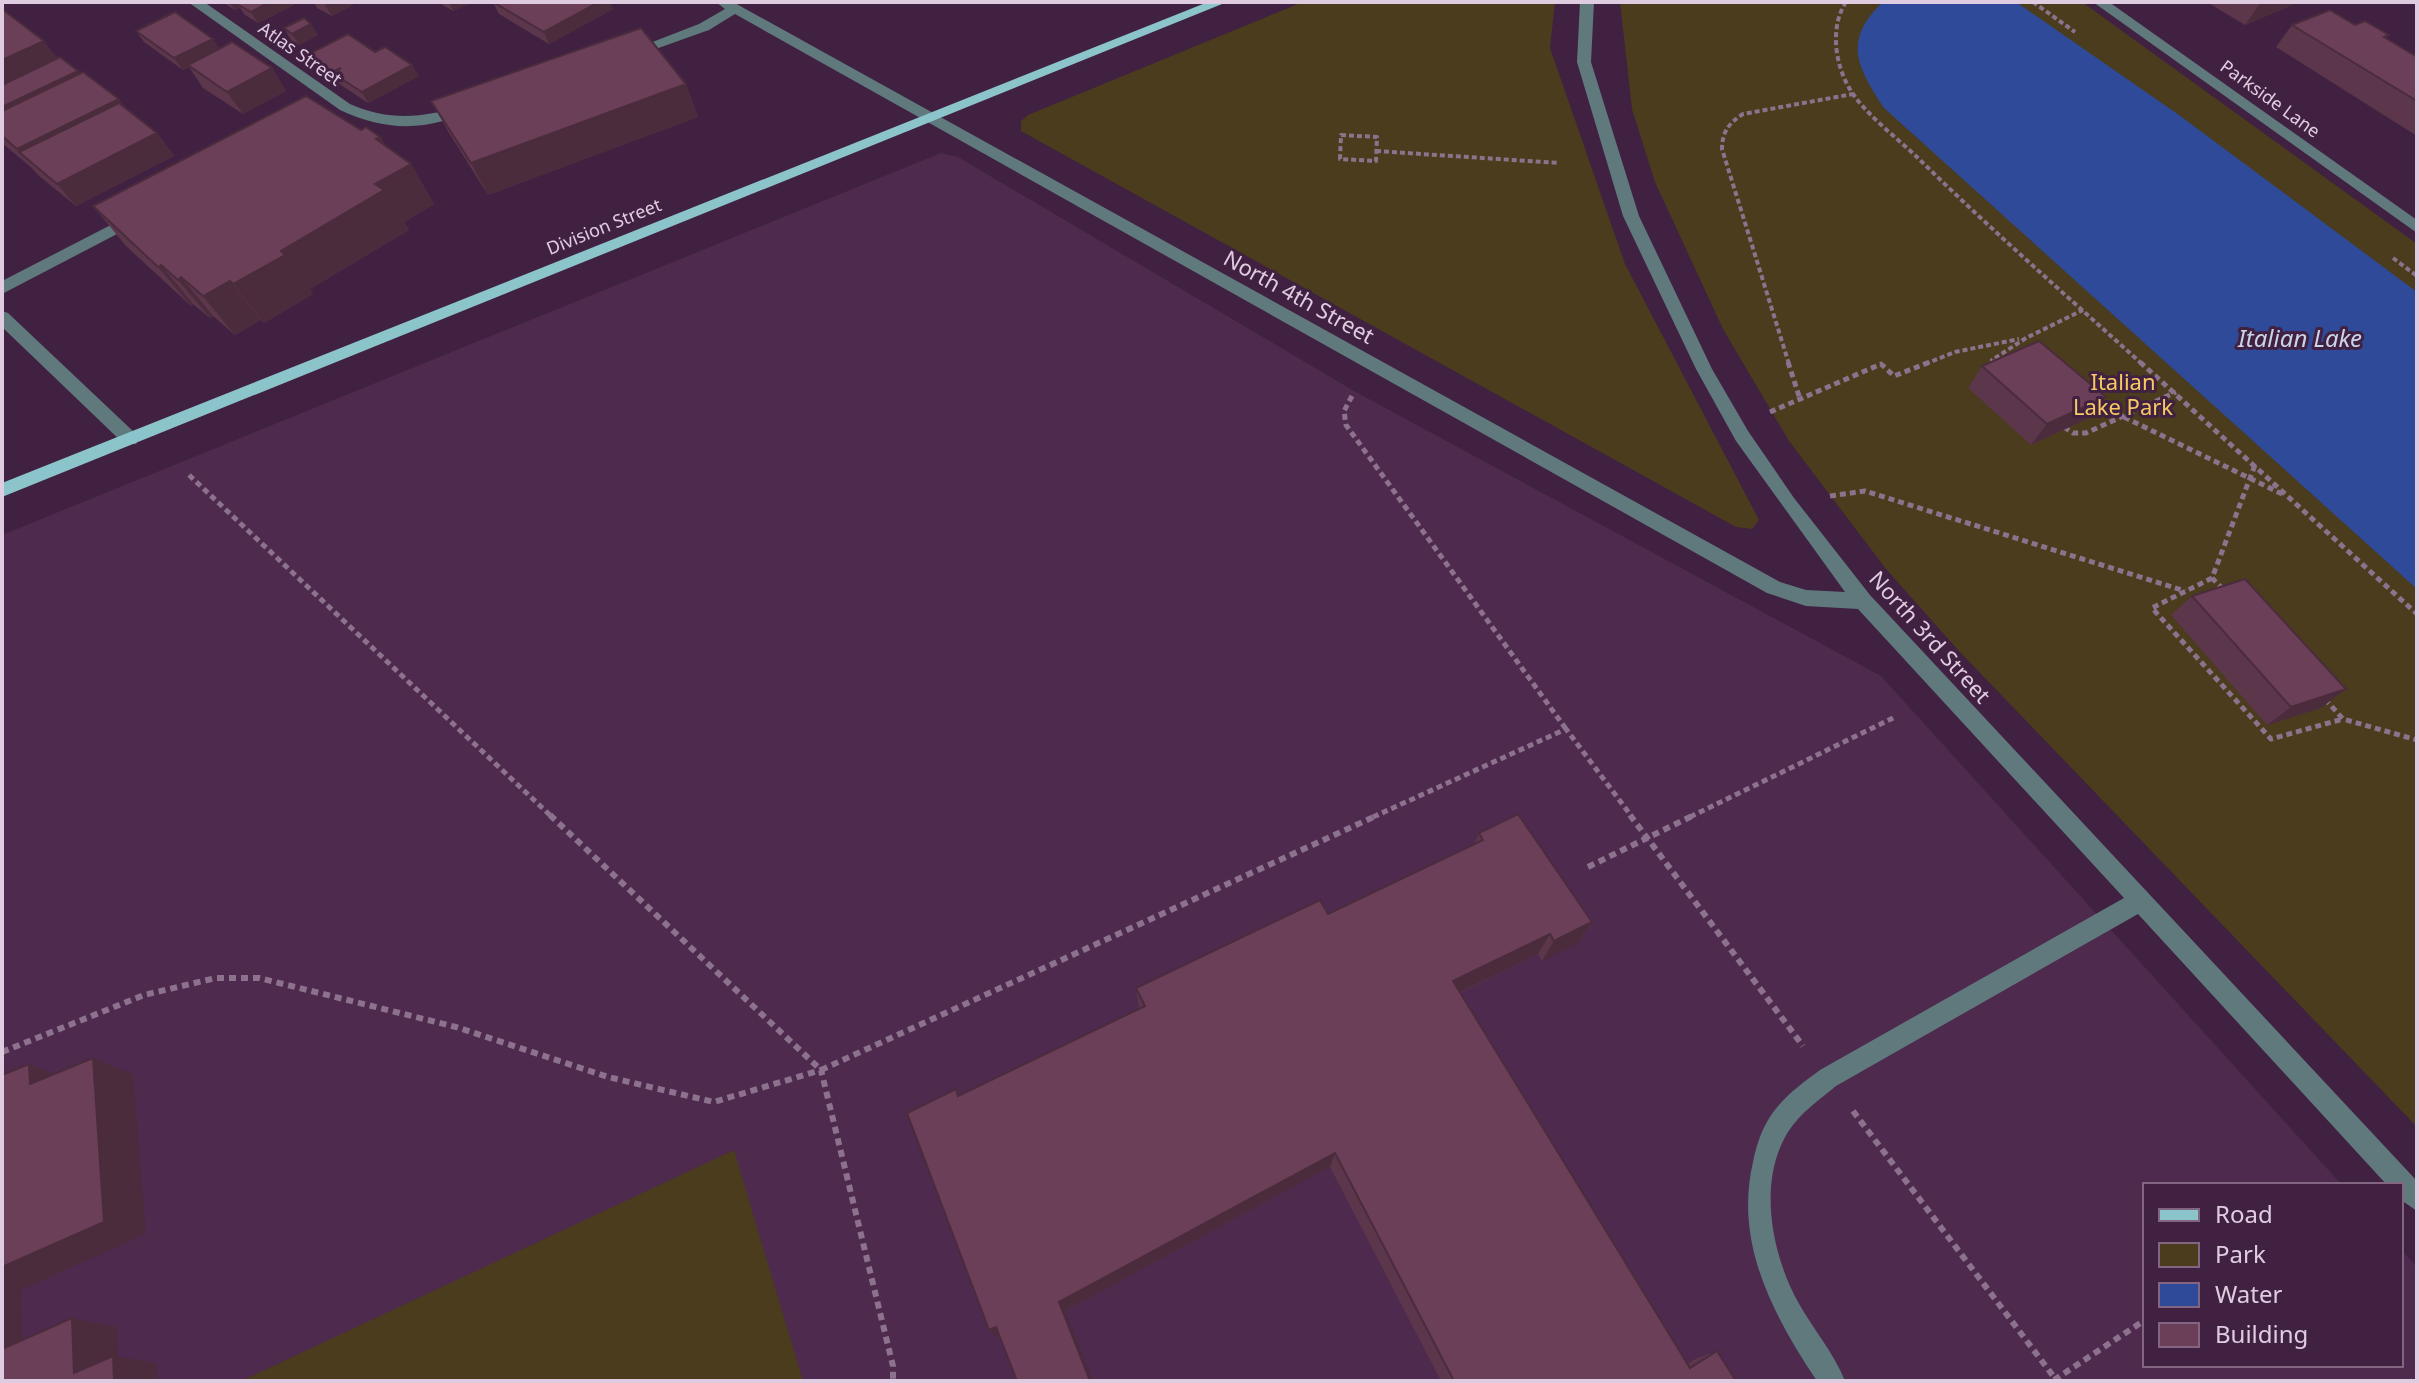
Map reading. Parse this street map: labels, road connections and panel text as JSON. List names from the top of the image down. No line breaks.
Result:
{"streets":{"main road":["Division Street"],"street":["Atlas Street","Parkside Lane","North 4th Street","North 3rd Street"]},"crossings":[["Division Street","North 4th Street"],["North 4th Street","North 3rd Street"]],"water":["Italian Lake"],"parks":["Italian Lake Park"],"legend":["Road","Park","Water","Building"]}
